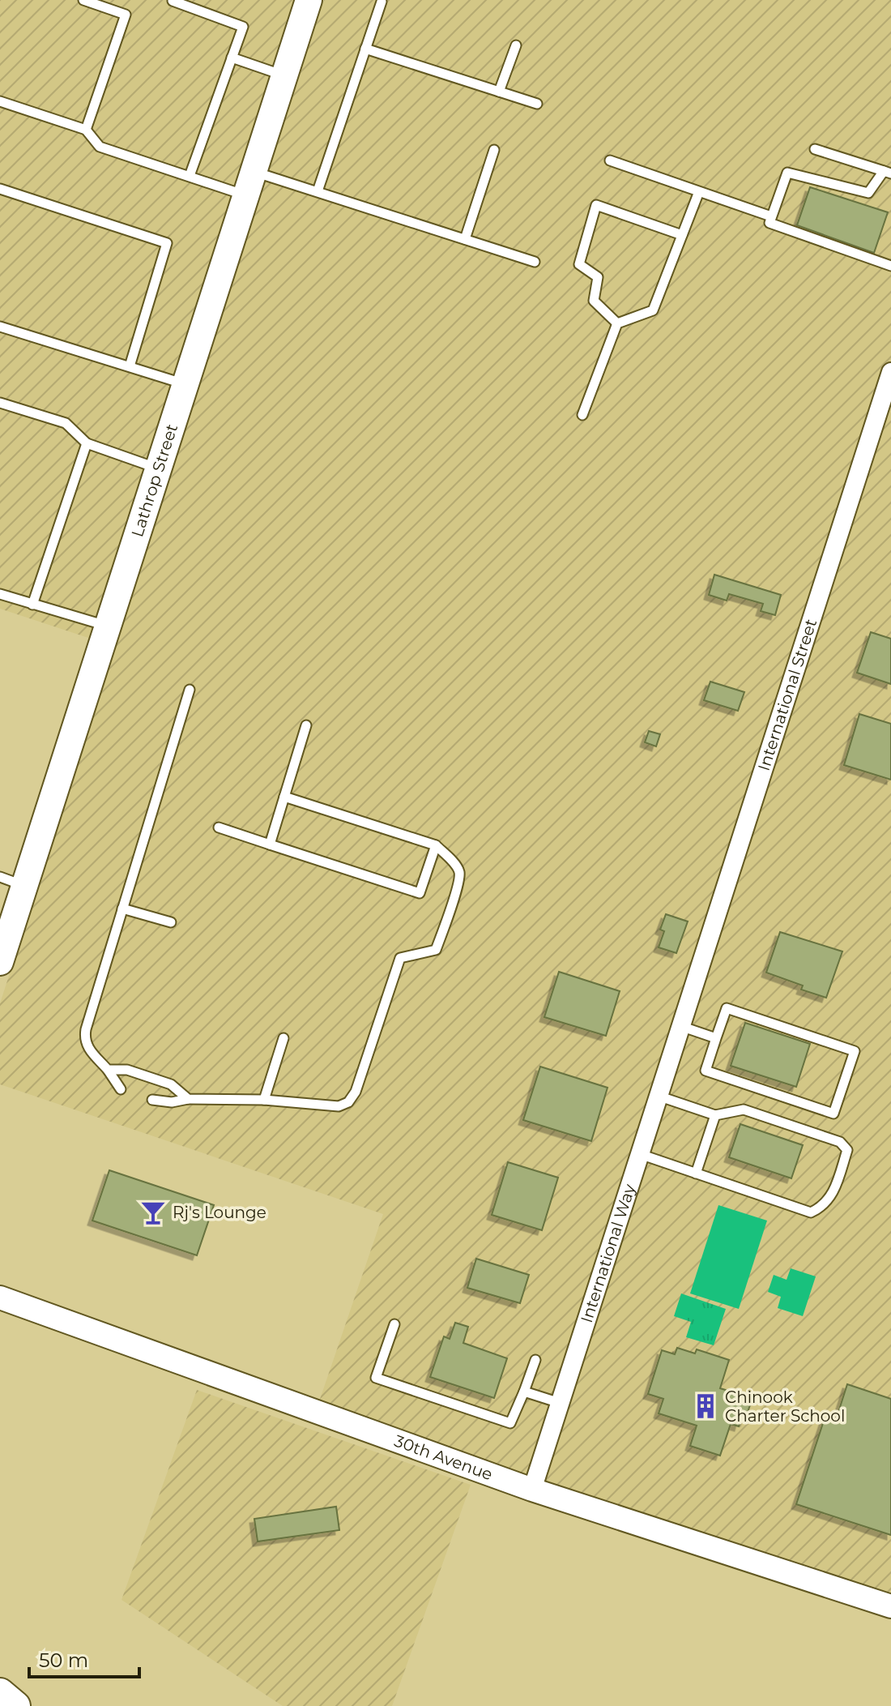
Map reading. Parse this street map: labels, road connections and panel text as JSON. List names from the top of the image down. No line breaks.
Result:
{"streets":{"main road":["Lathrop Street"],"street":["International Street","International Way","30th Avenue"]},"crossings":[["International Street","International Way"],["International Way","30th Avenue"]],"places":{"bar":["Rj's Lounge"],"building":["Chinook Charter School"]},"scale_bar":"50 m"}
